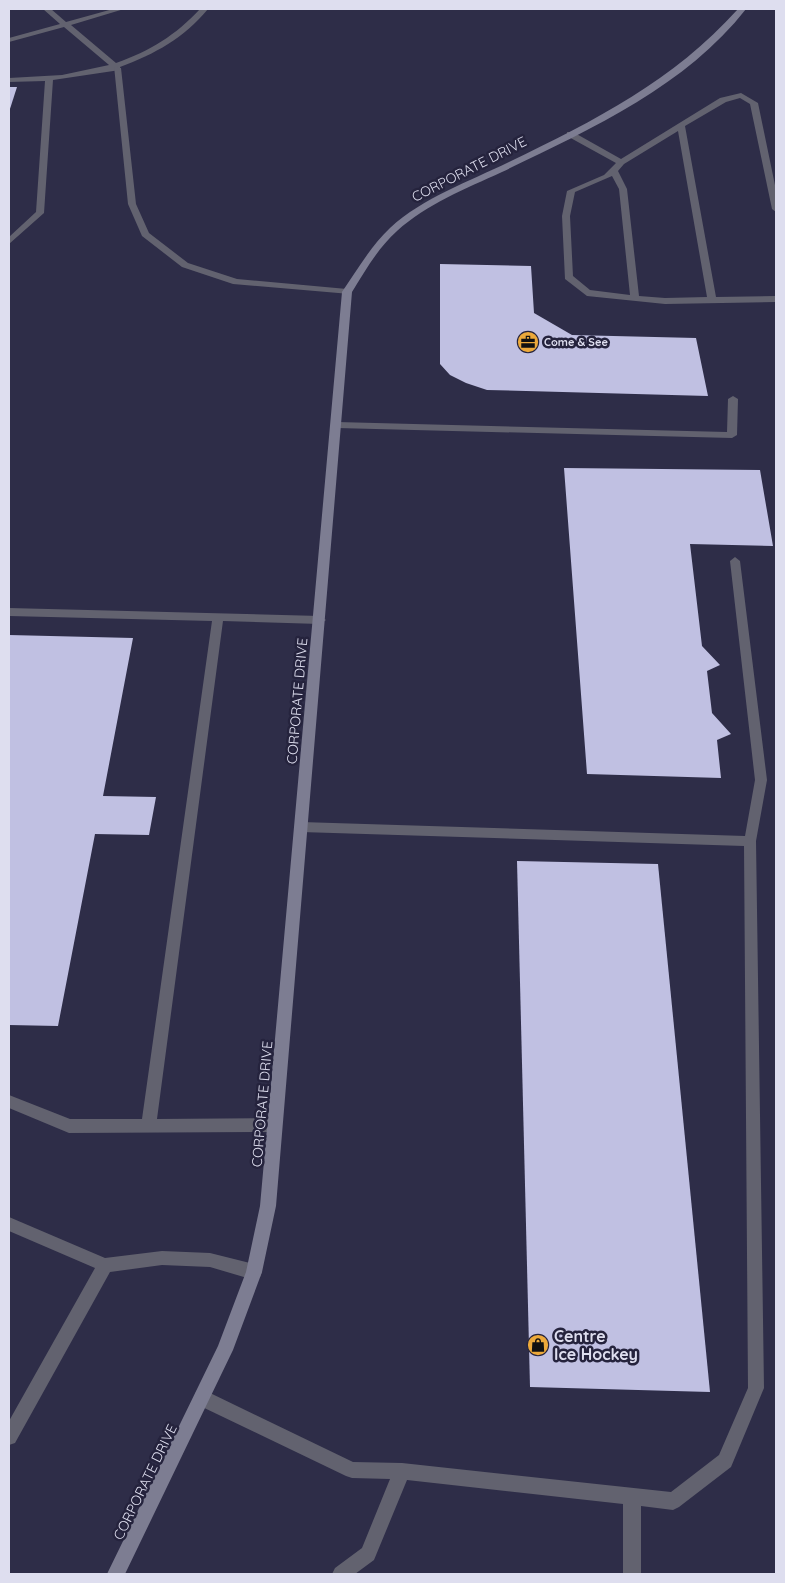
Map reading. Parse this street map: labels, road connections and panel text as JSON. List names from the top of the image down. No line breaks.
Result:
{"streets":{"street":["CORPORATE DRIVE"]},"places":{"office":["Come & See"],"shop":["Centre Ice Hockey"]}}
